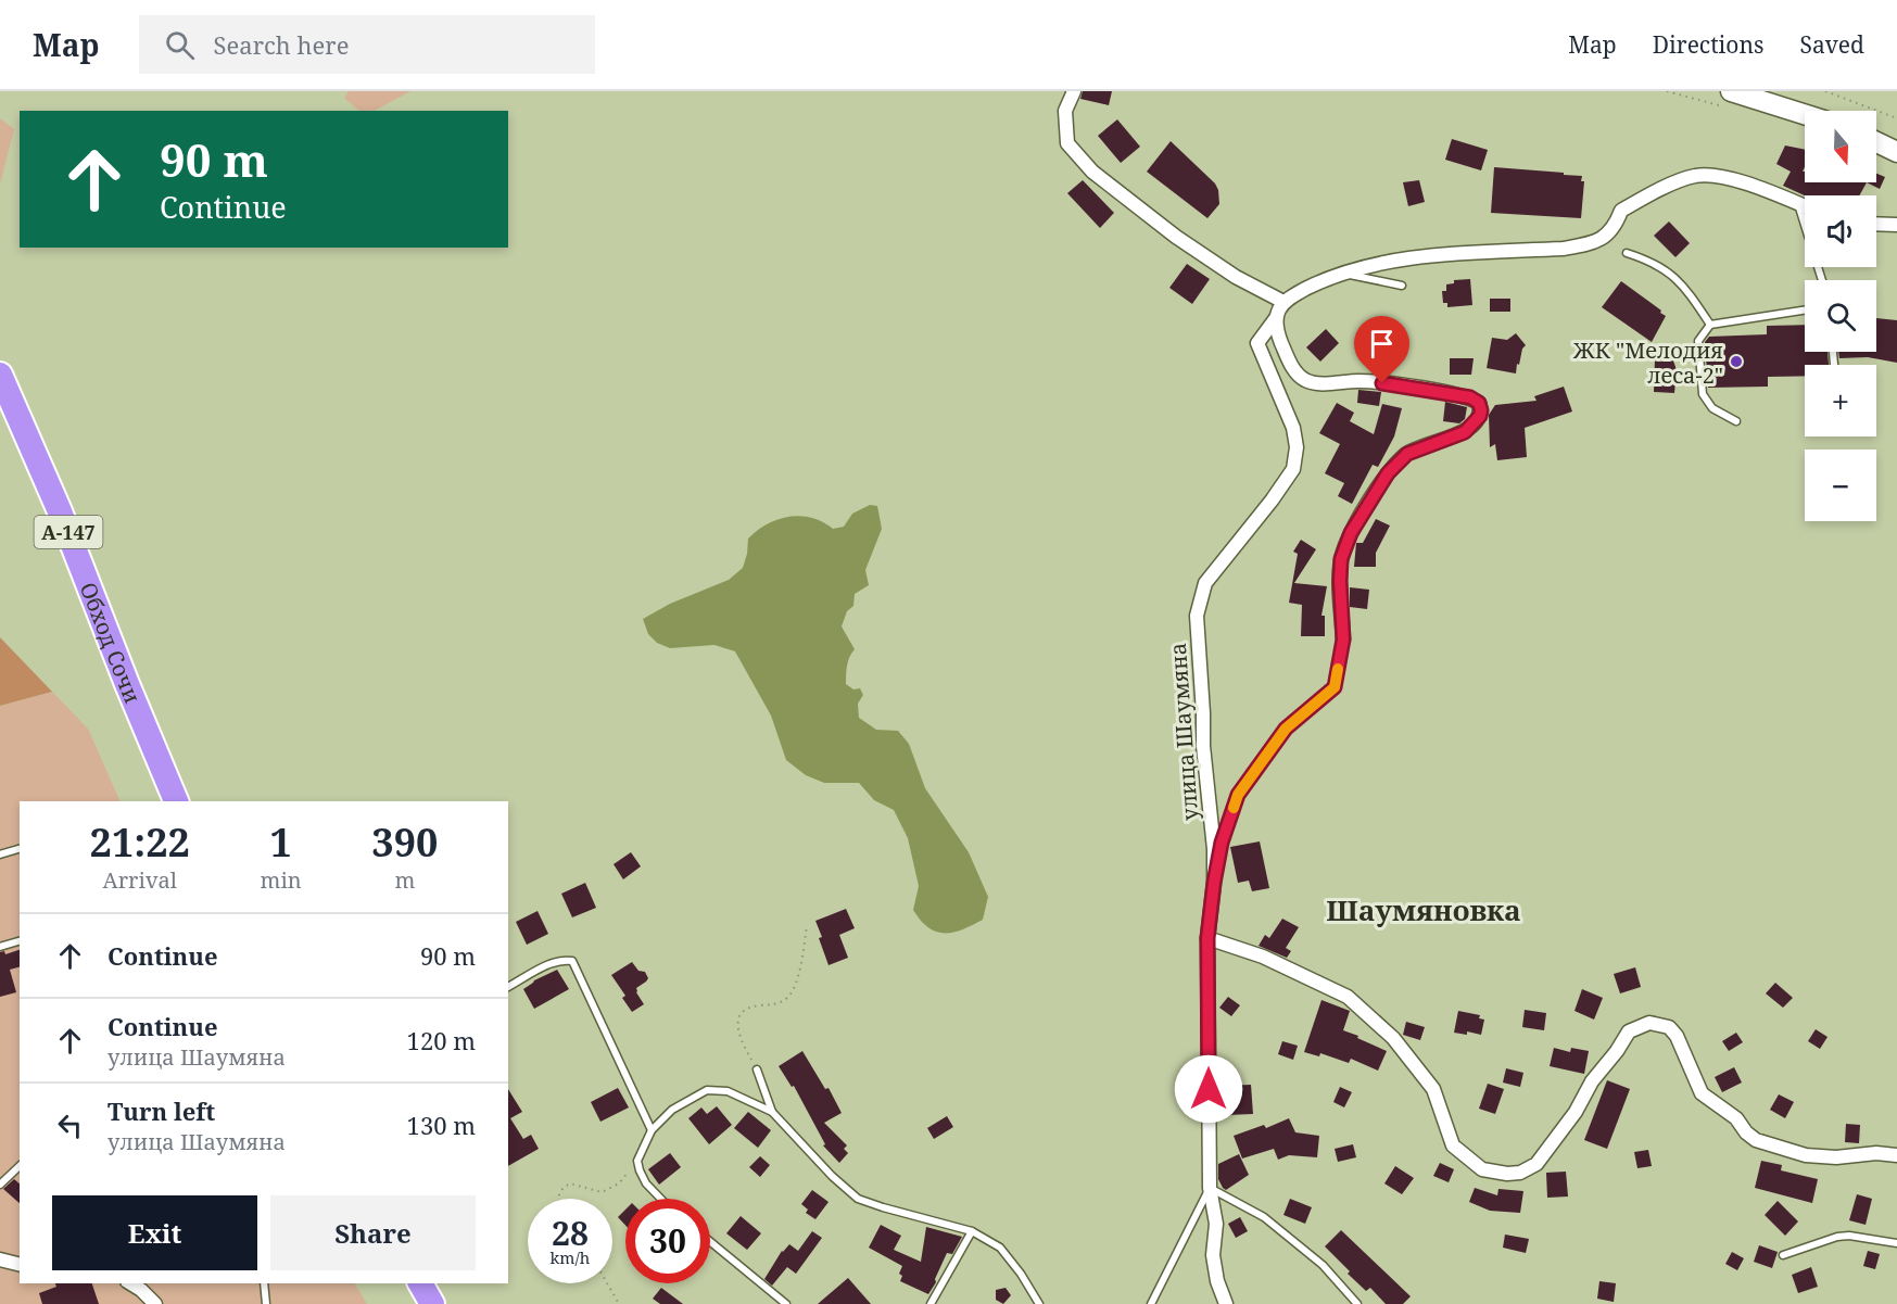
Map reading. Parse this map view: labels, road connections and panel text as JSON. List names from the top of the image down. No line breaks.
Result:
{"streets":{"highway":["А-147","Обход Сочи"],"street":["улица Шаумяна"]},"districts":["Шаумяновка"],"places":["ЖК \"Мелодия леса-2\""],"north":"bottom","page":{"header":"Map","search":"Search here","nav":["Map","Directions","Saved"],"map_buttons":["+","−"],"turn":["90 m","Continue"],"eta":["21:22","Arrival","1","min","390","m"],"list":[{"name":"Continue","value":"90 m"},{"name":"Continue","note":"улица Шаумяна","value":"120 m"},{"name":"Turn left","note":"улица Шаумяна","value":"130 m"}],"buttons":["Exit","Share"],"speed":"28 km/h","limit":"30"}}
